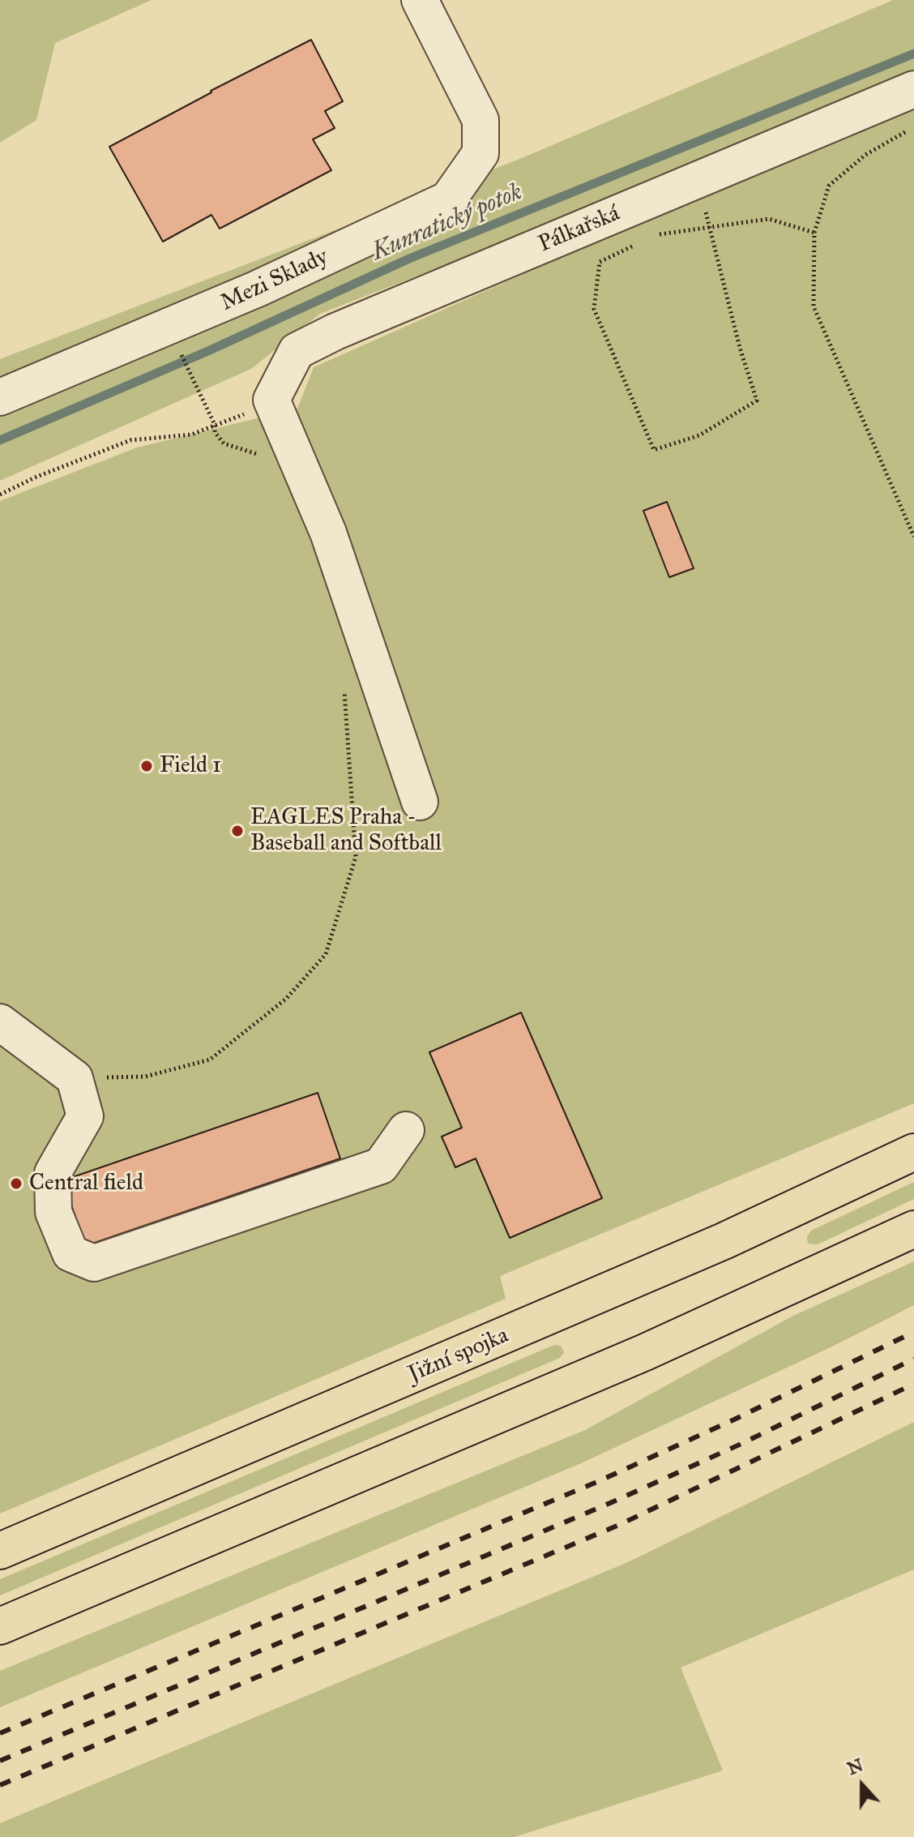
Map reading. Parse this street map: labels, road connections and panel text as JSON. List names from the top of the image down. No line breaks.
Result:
{"streets":{"highway":["Jižní spojka"],"street":["Pálkařská","Mezi Sklady"]},"water":["Kunratický potok"],"places":["Field 1","EAGLES Praha - Baseball and Softball","Central field"],"north":"top"}
